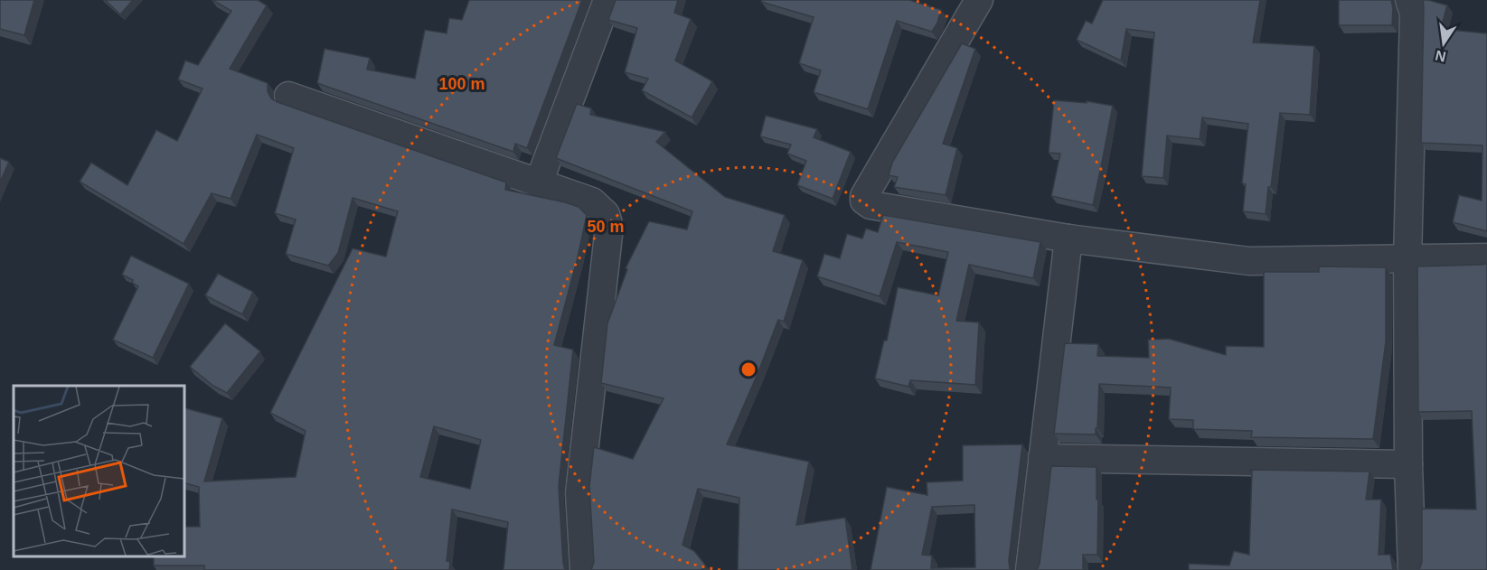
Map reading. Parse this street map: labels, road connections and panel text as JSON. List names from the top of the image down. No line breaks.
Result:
{"north":"bottom","rings":["100 m","50 m"]}
